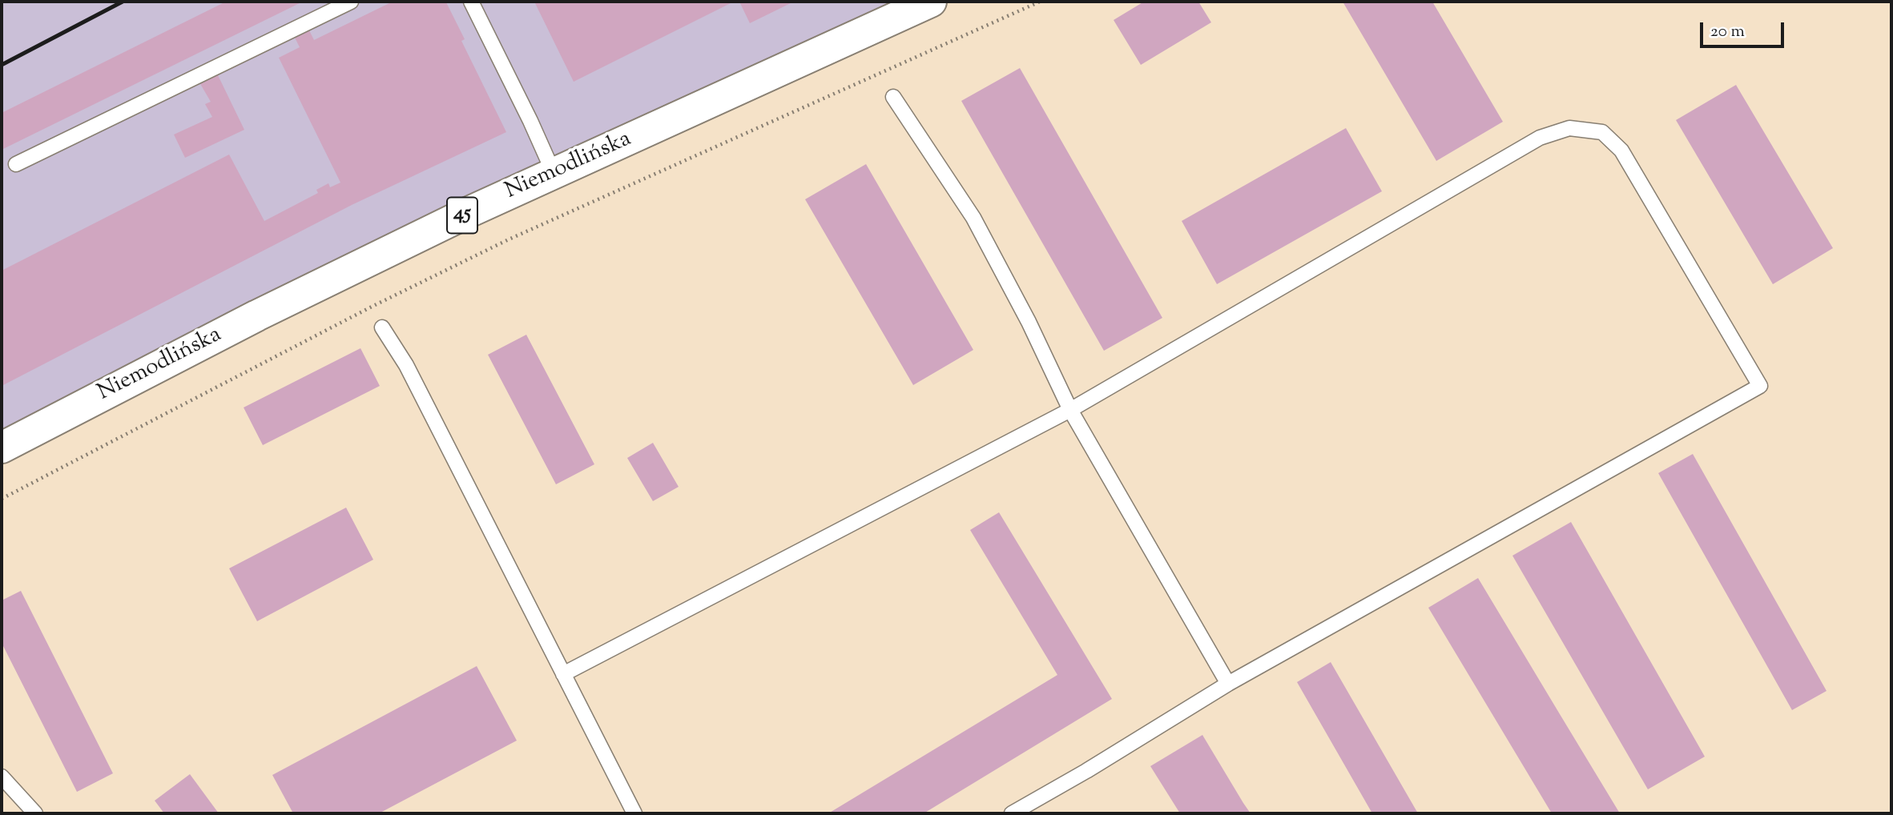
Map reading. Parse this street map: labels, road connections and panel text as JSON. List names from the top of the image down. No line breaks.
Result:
{"streets":{"main road":["Niemodlińska","45"]},"scale_bar":"20 m"}
